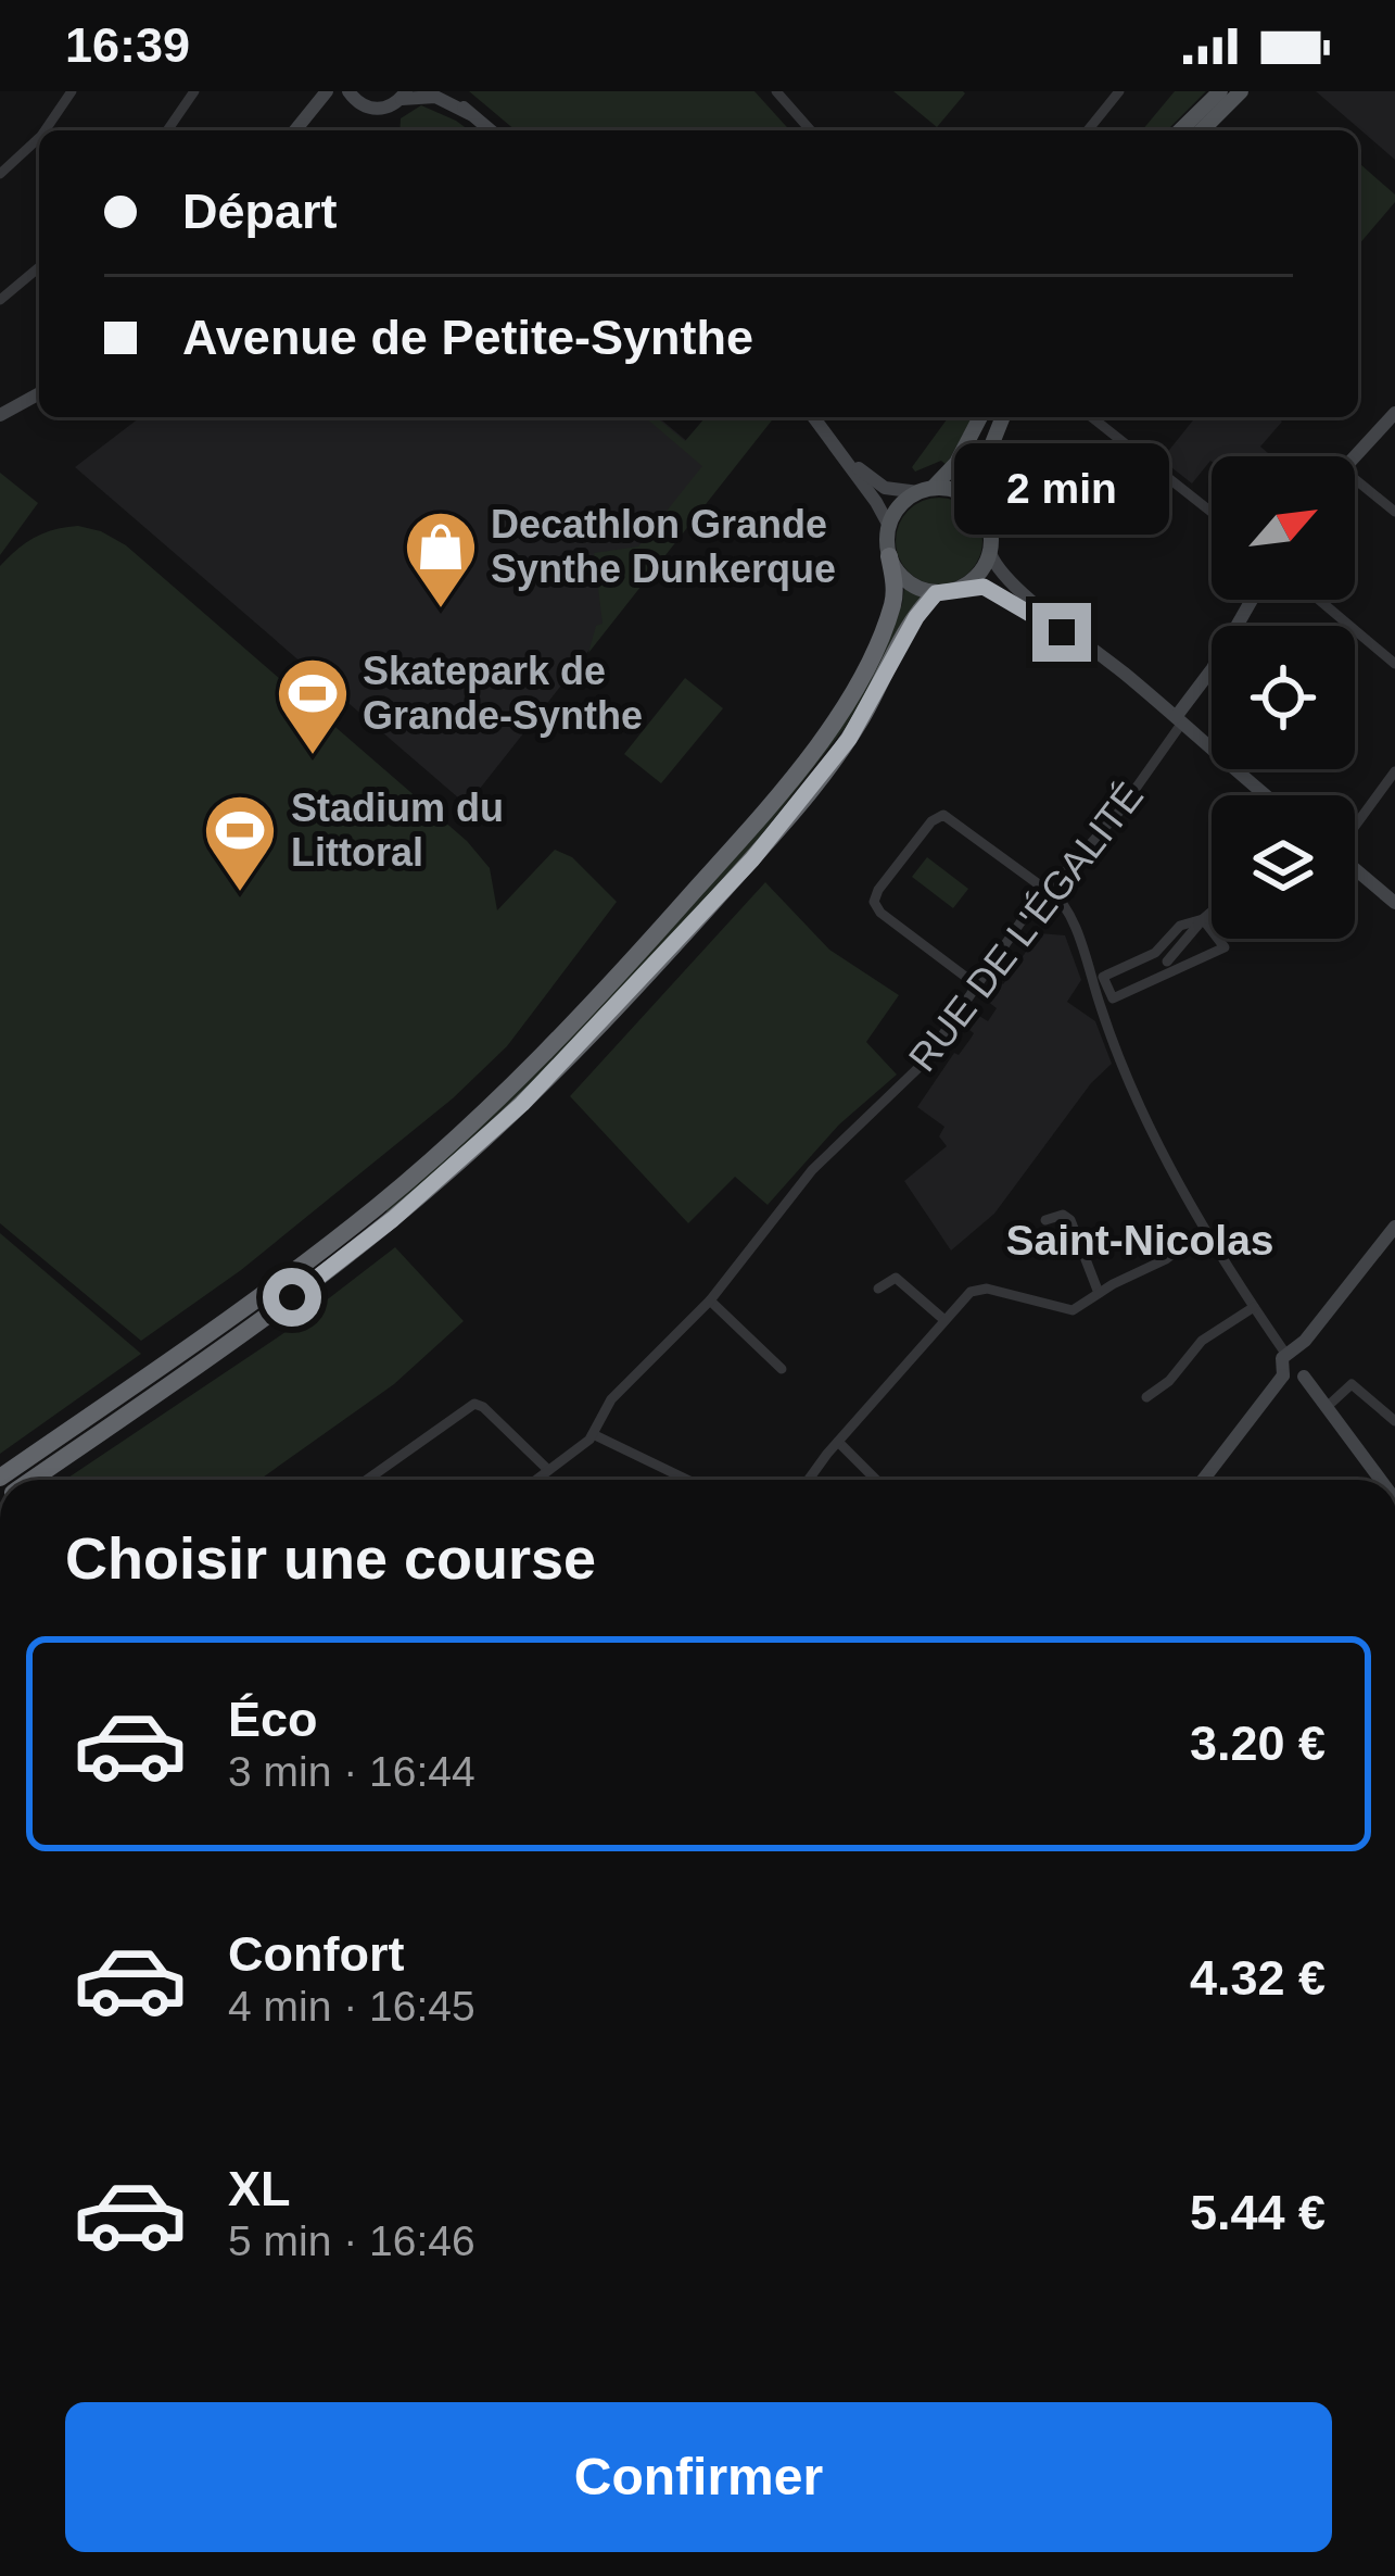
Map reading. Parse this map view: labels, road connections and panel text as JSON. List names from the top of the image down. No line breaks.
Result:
{"streets":{"street":["RUE DE L'ÉGALITÉ"]},"districts":["Saint-Nicolas"],"places":{"shop":["Decathlon Grande Synthe Dunkerque"],"sports":["Skatepark de Grande-Synthe","Stadium du Littoral"]},"north":"top right","page":{"status":"16:39","banner":["Départ","Avenue de Petite-Synthe"],"bubble":"2 min","heading":"Choisir une course","list":[{"name":"Éco","note":"3 min · 16:44","value":"3.20 €"},{"name":"Confort","note":"4 min · 16:45","value":"4.32 €"},{"name":"XL","note":"5 min · 16:46","value":"5.44 €"}],"buttons":"Confirmer"}}
